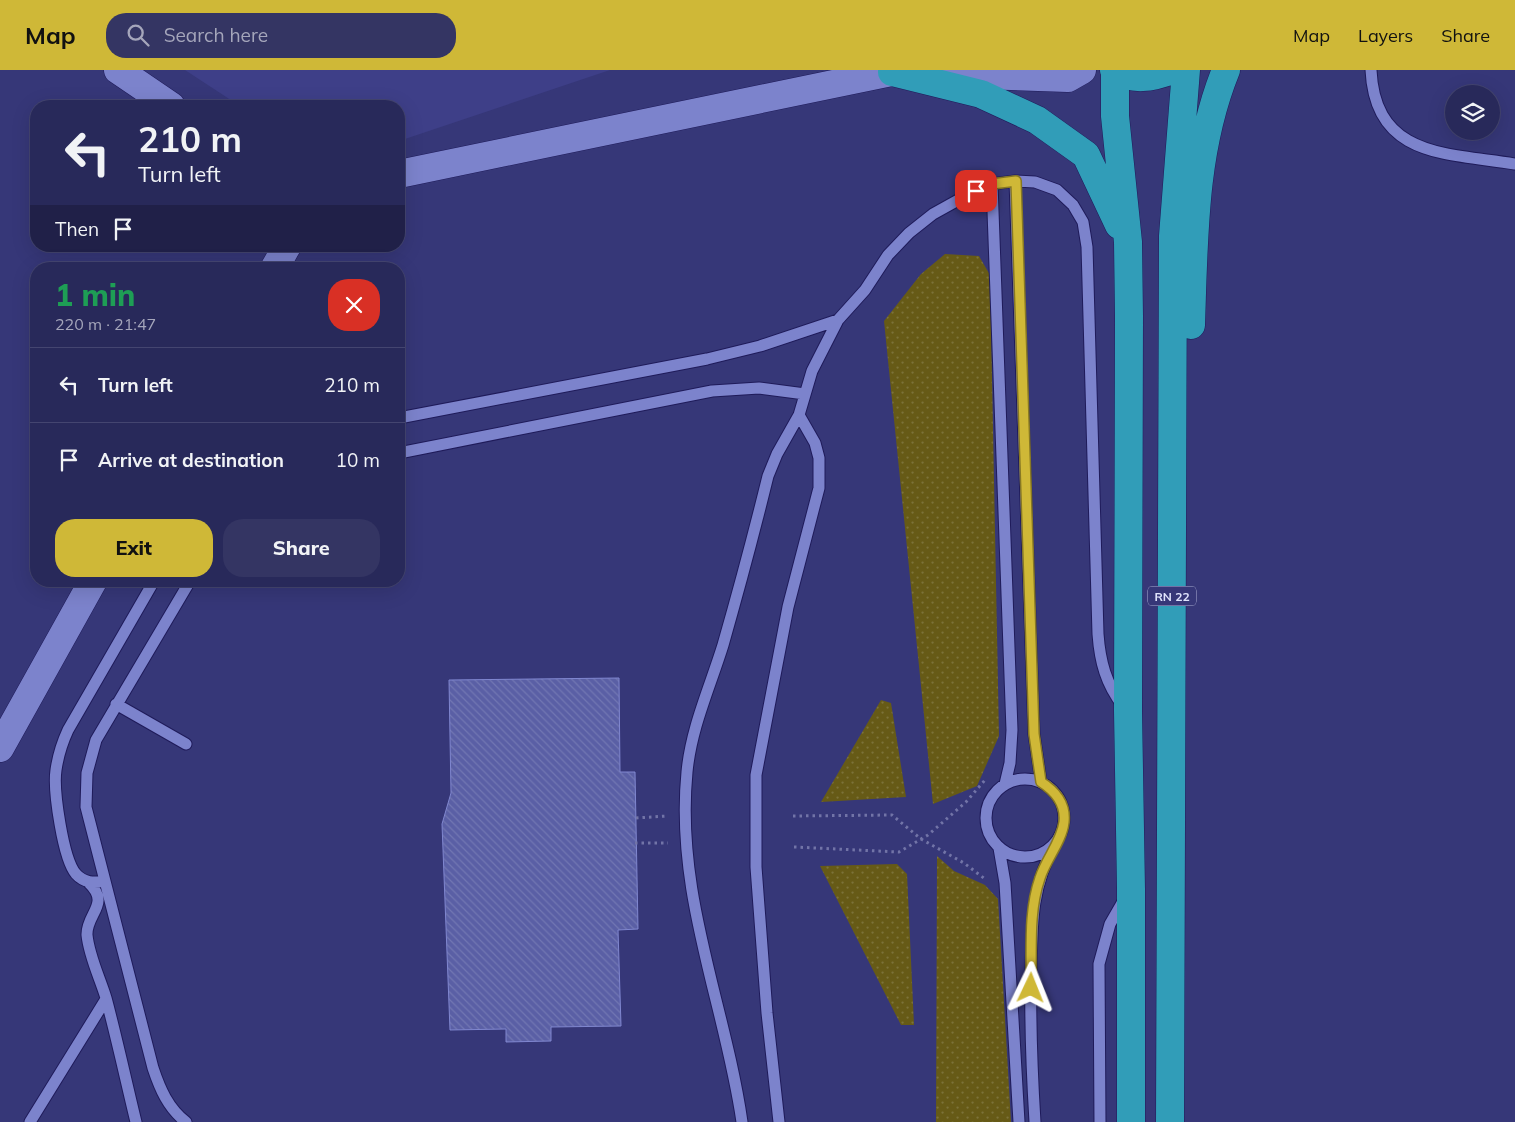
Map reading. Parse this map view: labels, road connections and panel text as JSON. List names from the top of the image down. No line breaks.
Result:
{"streets":{"highway":["RN 22"]},"page":{"header":"Map","search":"Search here","nav":["Map","Layers","Share"],"turn":["210 m","Turn left"],"then":"Then","heading":["1 min","220 m · 21:47"],"list":[{"name":"Turn left","value":"210 m"},{"name":"Arrive at destination","value":"10 m"}],"buttons":["Exit","Share"]}}
